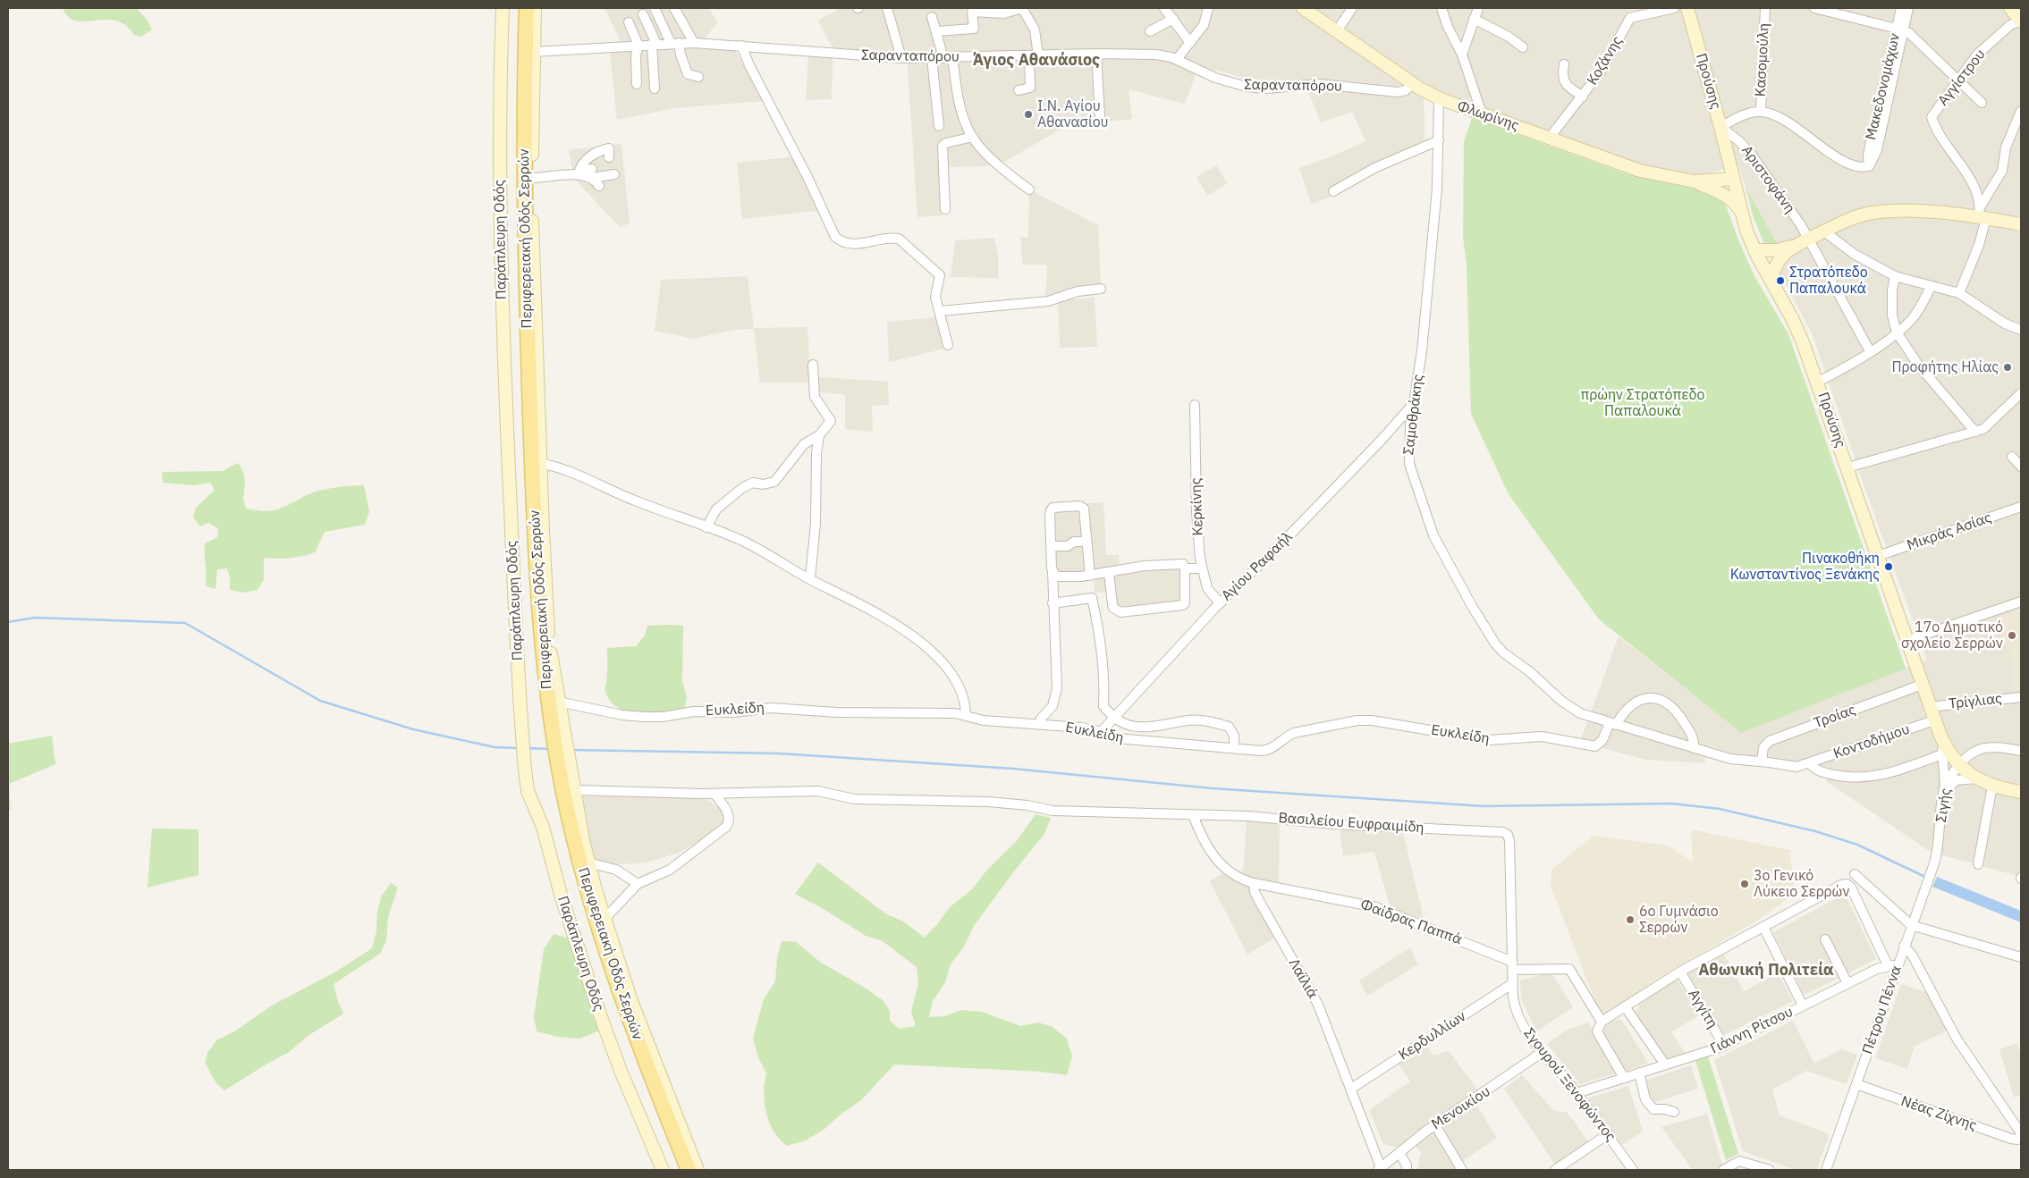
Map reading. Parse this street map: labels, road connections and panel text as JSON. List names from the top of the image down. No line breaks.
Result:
{"streets":{"main road":["Περιφερειακή Οδός Σερρών"],"street":["Σαρανταπόρου","Κασομούλη","Κοζάνης","Αγγίστρου","Προύσης","Μακεδονομάχων","Φλωρίνης","Αριστοφάνη","Παράπλευρη Οδός","Σαμοθράκης","Κερκίνης","Μικράς Ασίας","Αγίου Ραφαήλ","Τρίγλιας","Ευκλείδη","Τροίας","Κοντοδήμου","Σιγής","Βασιλείου Ευφραιμίδη","Φαίδρας Παππά","Λαϊλιά","Αγγίτη","Πέτρου Πέννα","Γιάννη Ρίτσου","Κερδυλλίων","Σγουρού Ξενοφώντος","Μενοικίου","Νέας Ζίχνης"]},"crossings":[["Σαρανταπόρου","Φλωρίνης"],["Κοζάνης","Φλωρίνης"],["Προύσης","Φλωρίνης"],["Προύσης","Αριστοφάνη"],["Προύσης","Μικράς Ασίας"],["Προύσης","Τρίγλιας"],["Προύσης","Τροίας"],["Προύσης","Κοντοδήμου"],["Προύσης","Σιγής"],["Φλωρίνης","Σαμοθράκης"],["Σαμοθράκης","Αγίου Ραφαήλ"],["Σαμοθράκης","Ευκλείδη"],["Κερκίνης","Αγίου Ραφαήλ"],["Αγίου Ραφαήλ","Ευκλείδη"],["Σιγής","Πέτρου Πέννα"],["Βασιλείου Ευφραιμίδη","Σγουρού Ξενοφώντος"],["Φαίδρας Παππά","Λαϊλιά"],["Φαίδρας Παππά","Σγουρού Ξενοφώντος"],["Λαϊλιά","Κερδυλλίων"],["Λαϊλιά","Μενοικίου"],["Αγγίτη","Γιάννη Ρίτσου"],["Πέτρου Πέννα","Γιάννη Ρίτσου"],["Πέτρου Πέννα","Νέας Ζίχνης"],["Γιάννη Ρίτσου","Σγουρού Ξενοφώντος"],["Κερδυλλίων","Σγουρού Ξενοφώντος"],["Σγουρού Ξενοφώντος","Μενοικίου"]],"districts":["Άγιος Αθανάσιος","Αθωνική Πολιτεία"],"parks":["πρώην Στρατόπεδο Παπαλουκά"],"places":["Ι.Ν. Αγίου Αθανασίου","Στρατόπεδο Παπαλουκά","Προφήτης Ηλίας","Πινακοθήκη Κωνσταντίνος Ξενάκης","17ο Δημοτικό σχολείο Σερρών","3ο Γενικό Λύκειο Σερρών","6ο Γυμνάσιο Σερρών"]}
